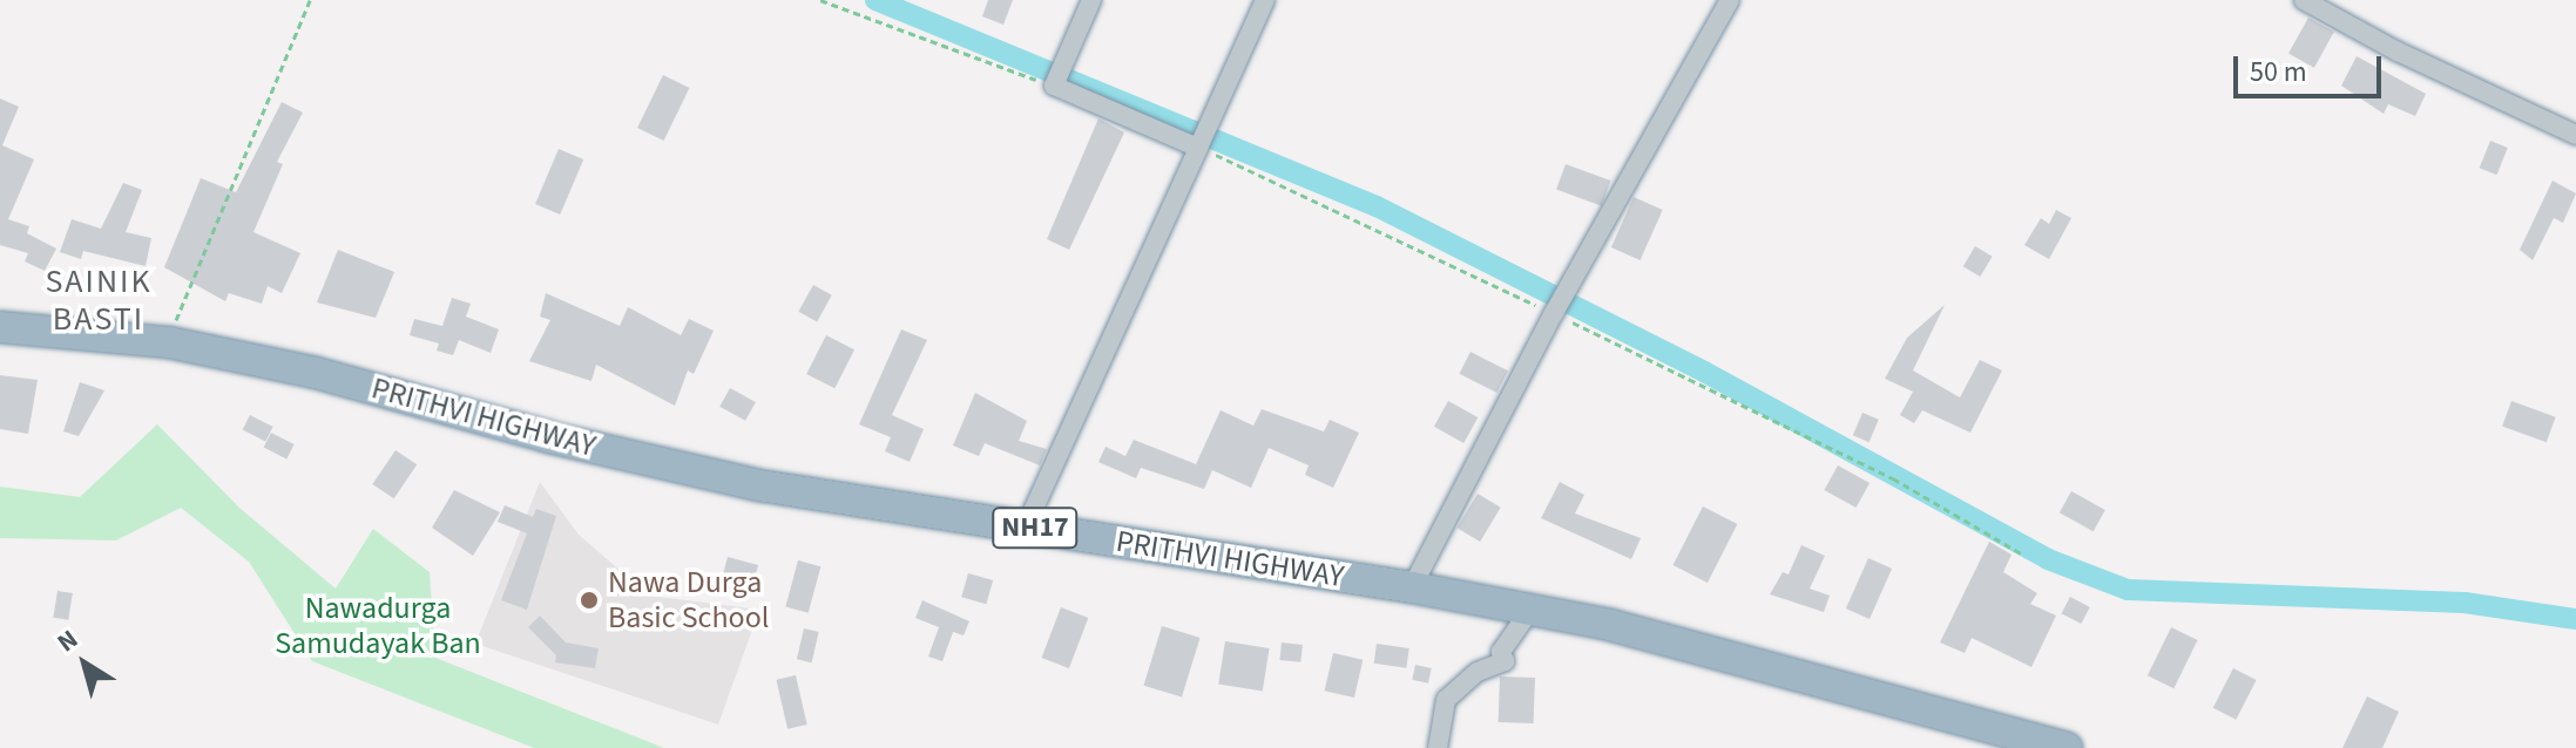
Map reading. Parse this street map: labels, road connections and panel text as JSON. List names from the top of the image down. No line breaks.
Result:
{"streets":{"highway":["PRITHVI HIGHWAY","NH17"]},"districts":["SAINIK BASTI"],"parks":["Nawadurga Samudayak Ban"],"places":["Nawa Durga Basic School"],"scale_bar":"50 m","north":"top left"}
